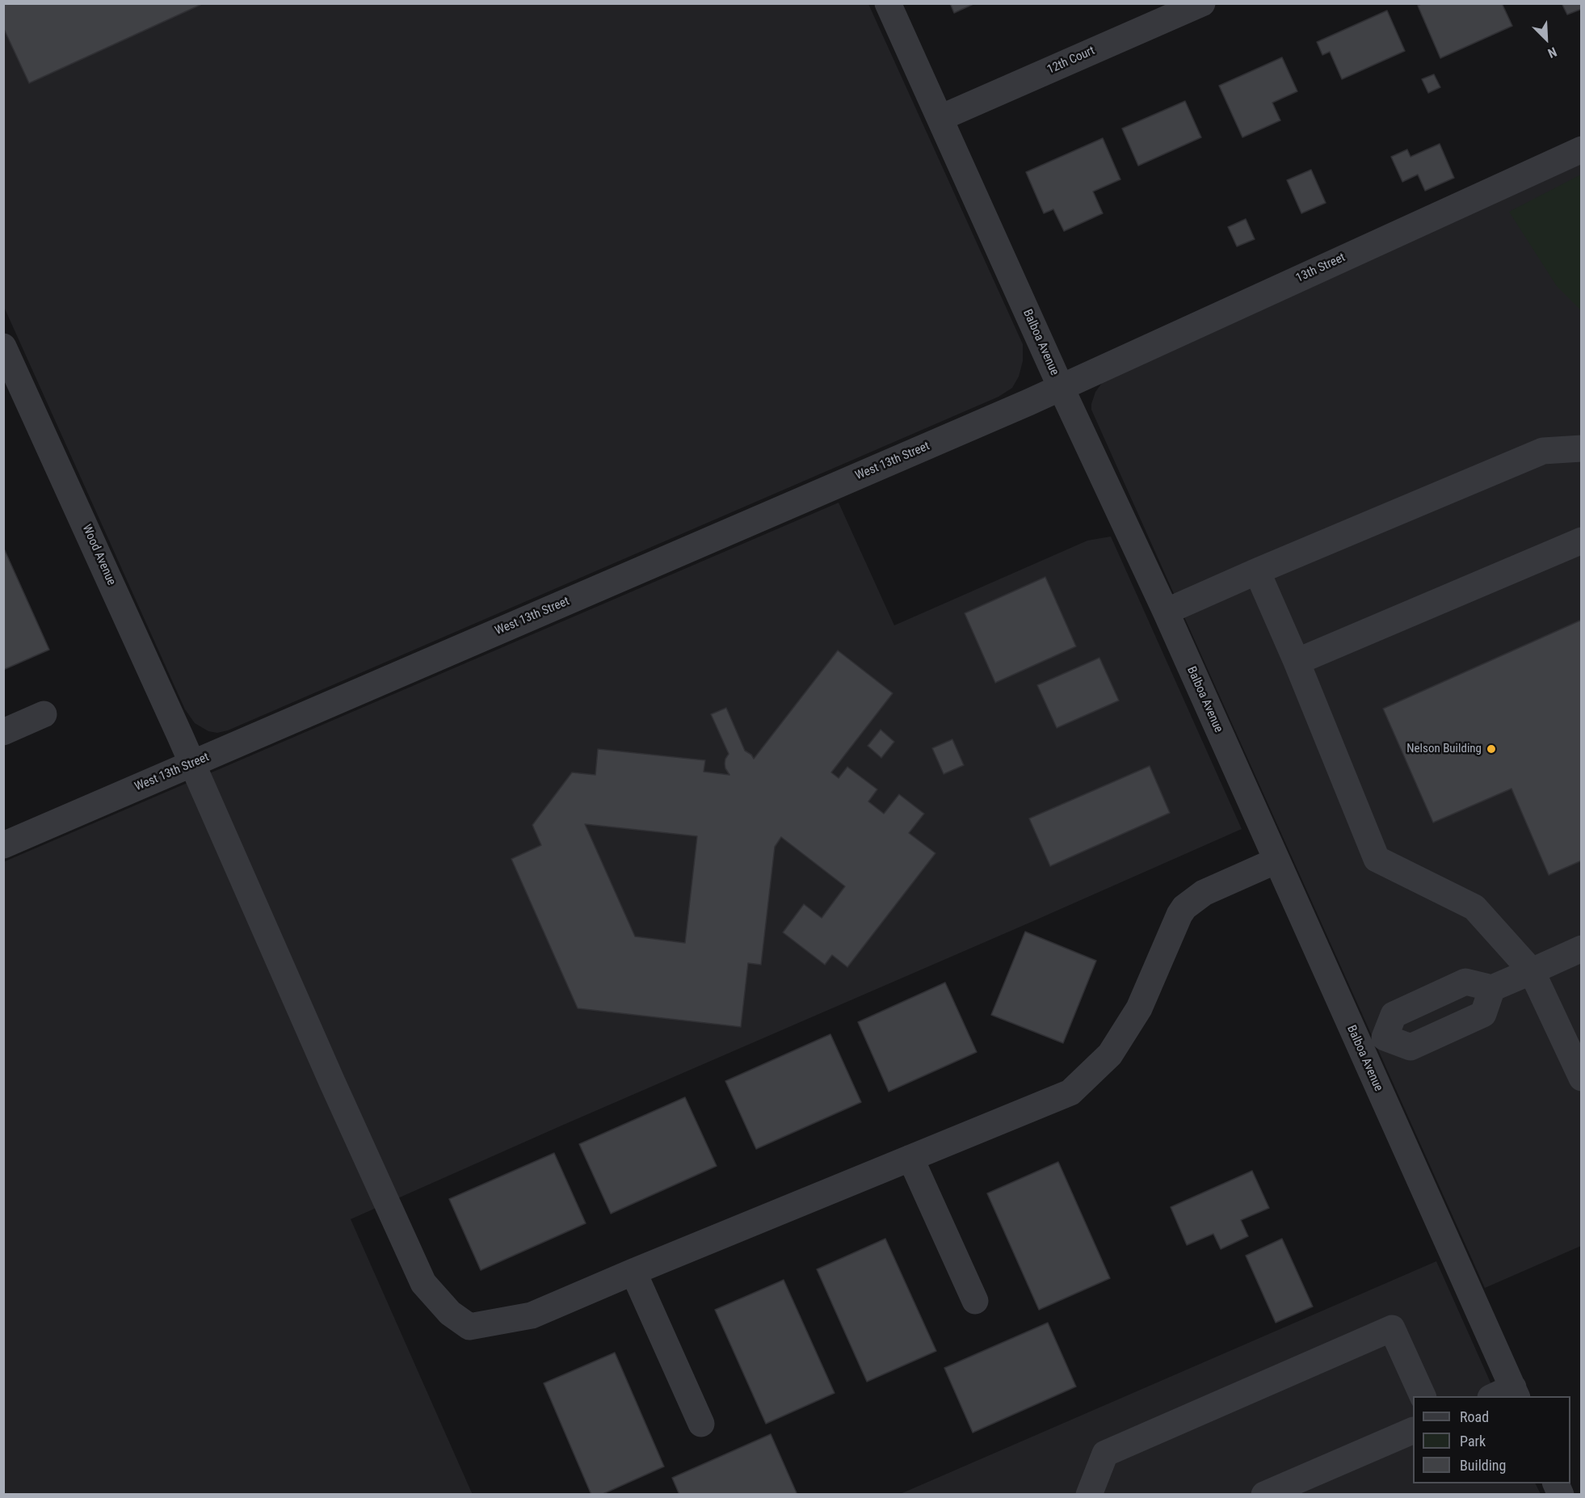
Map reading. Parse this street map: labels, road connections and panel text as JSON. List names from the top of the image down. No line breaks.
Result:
{"streets":{"street":["12th Court","13th Street","Balboa Avenue","West 13th Street","Wood Avenue"]},"crossings":[["12th Court","Balboa Avenue"],["13th Street","Balboa Avenue"],["13th Street","West 13th Street"],["Balboa Avenue","West 13th Street"],["West 13th Street","Wood Avenue"]],"places":["Nelson Building"],"legend":["Road","Park","Building"],"north":"bottom right"}
